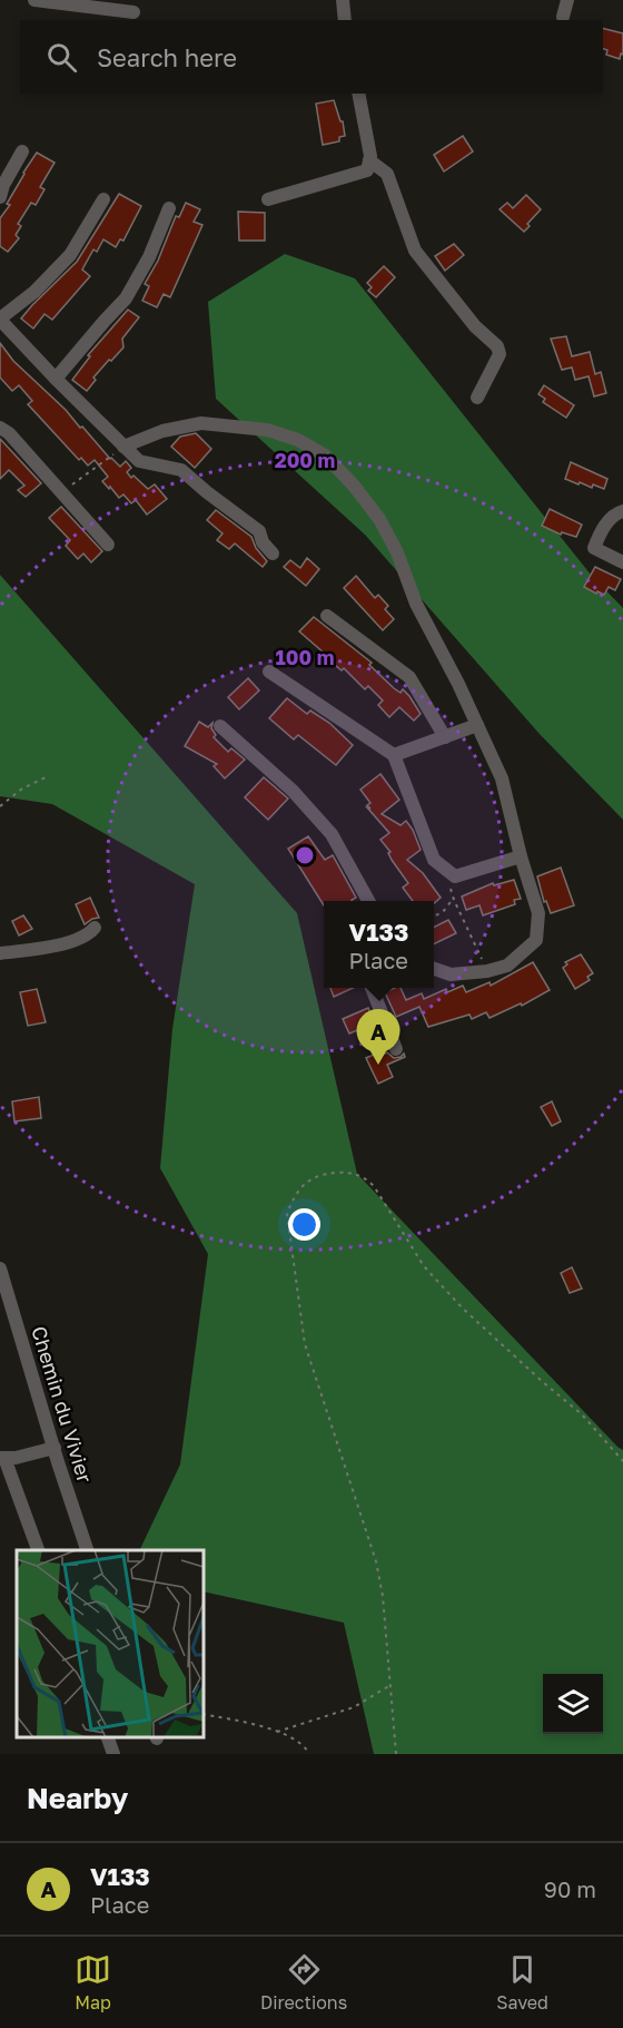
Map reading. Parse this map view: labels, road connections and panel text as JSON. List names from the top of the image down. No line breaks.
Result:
{"streets":{"street":["Chemin du Vivier"]},"page":{"search":"Search here","popup":["V133","Place"],"pins":"A","heading":"Nearby","list":[{"mark":"A","name":"V133","note":"Place","value":"90 m"}],"nav":["Map","Directions","Saved"]},"rings":["200 m","100 m"]}
